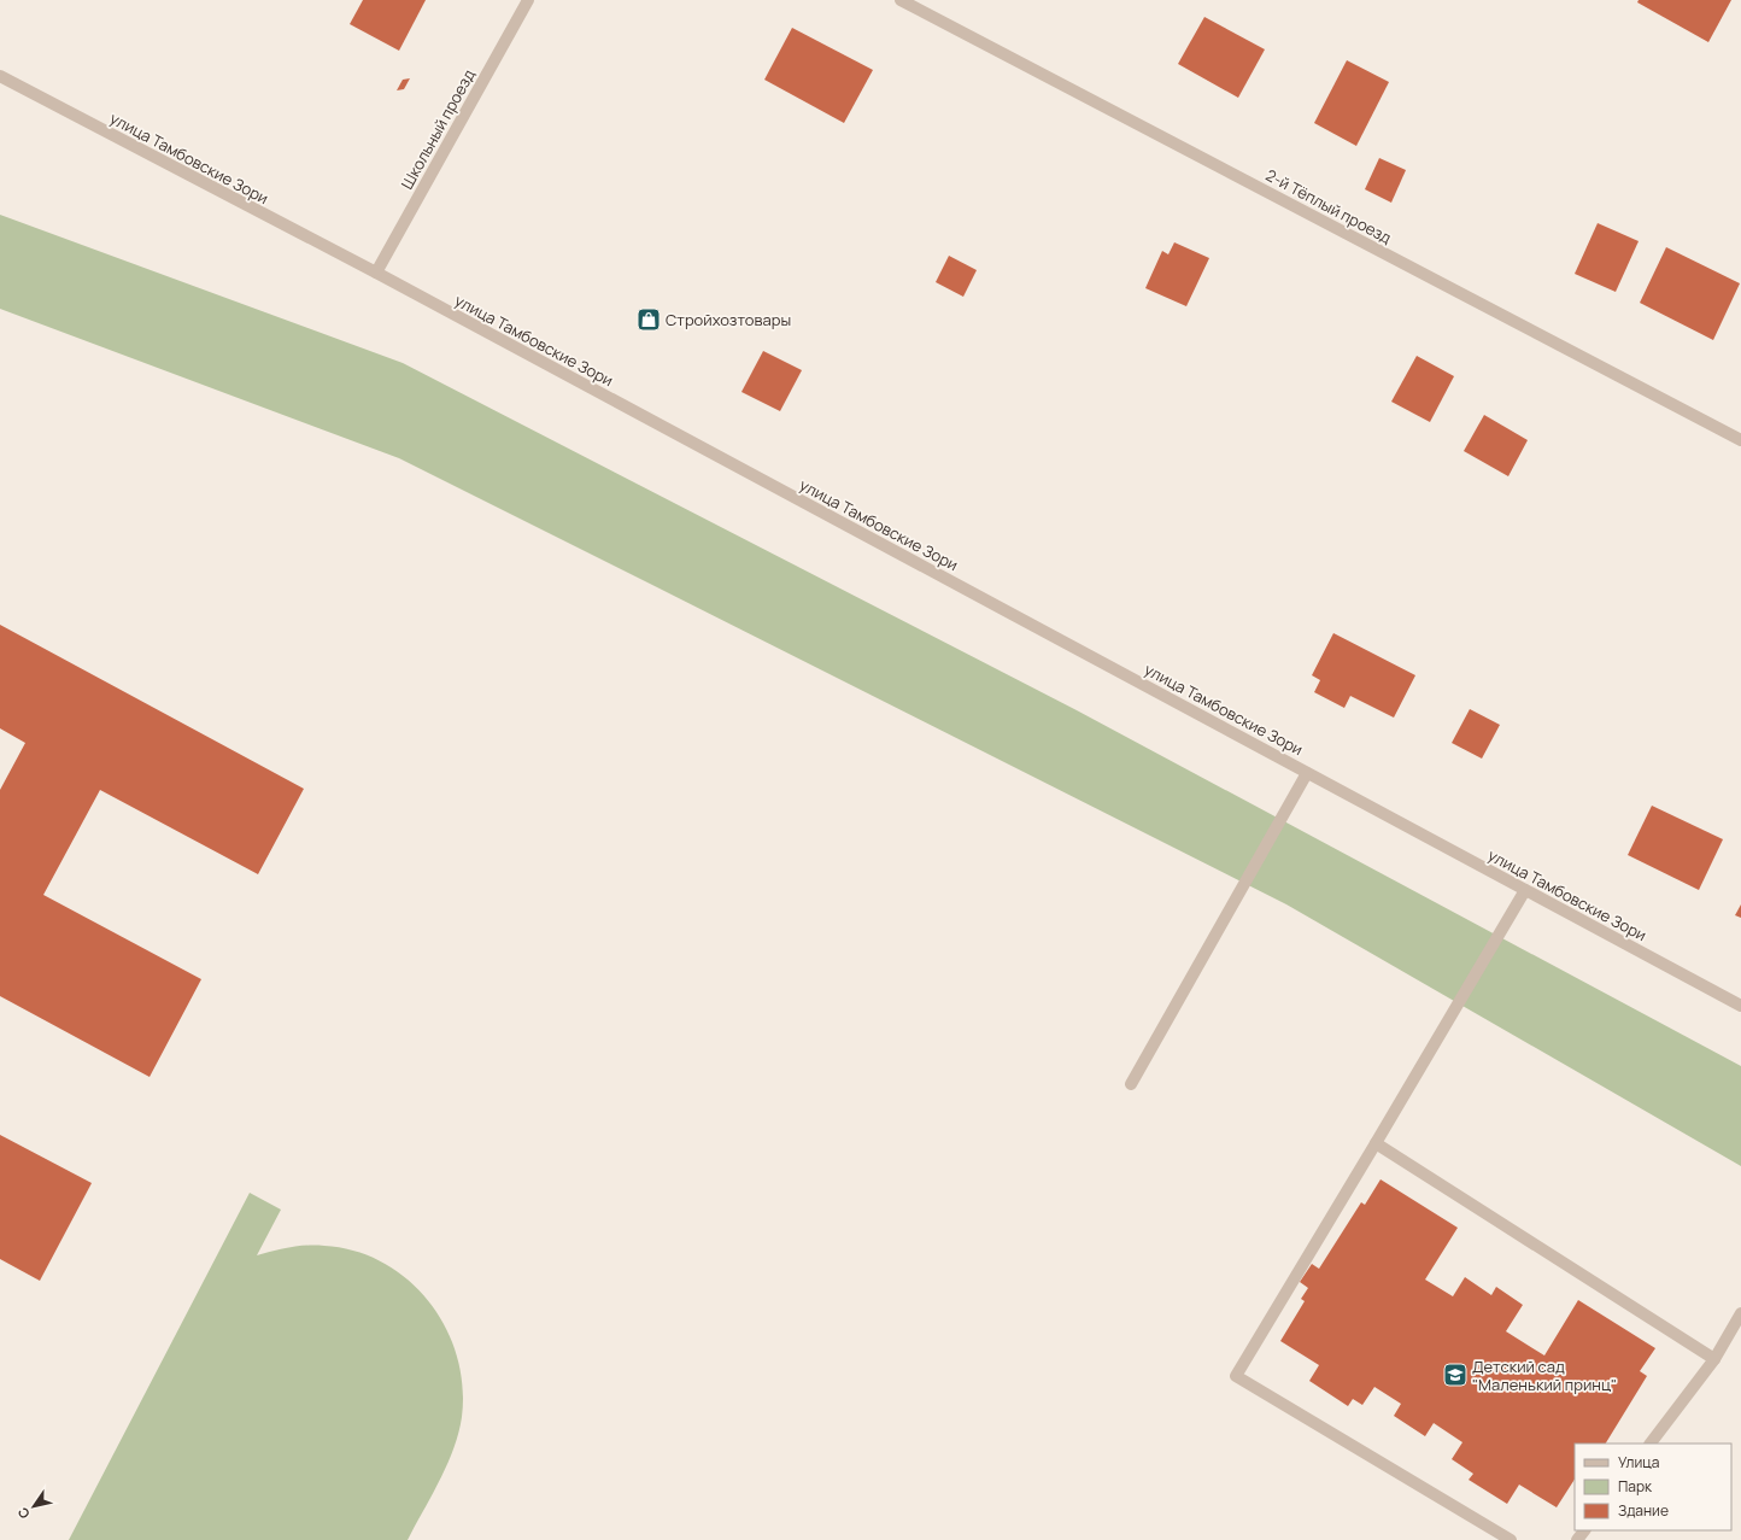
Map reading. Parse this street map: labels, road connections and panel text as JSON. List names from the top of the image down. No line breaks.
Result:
{"streets":{"street":["Школьный проезд","улица Тамбовские Зори","2-й Тёплый проезд"]},"crossings":[["Школьный проезд","улица Тамбовские Зори"]],"places":{"shop":["Стройхозтовары"],"school or university":["Детский сад \"Маленький принц\""]},"legend":["Улица","Парк","Здание"],"north":"bottom left"}
